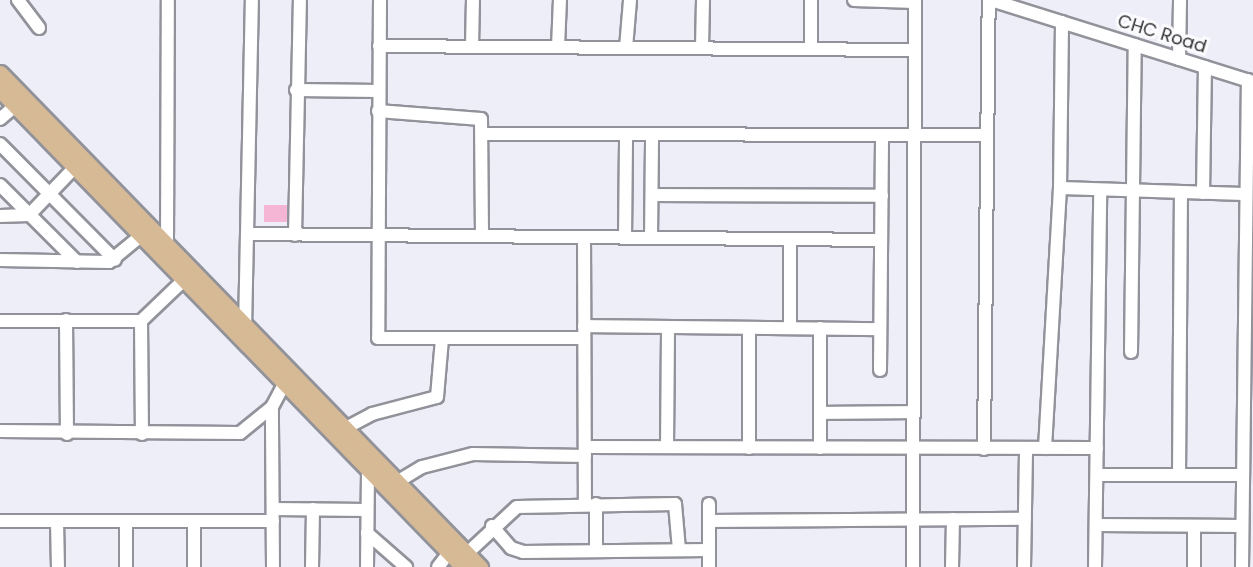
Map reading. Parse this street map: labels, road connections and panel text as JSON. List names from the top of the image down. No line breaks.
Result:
{"streets":{"street":["CHC Road"]}}
